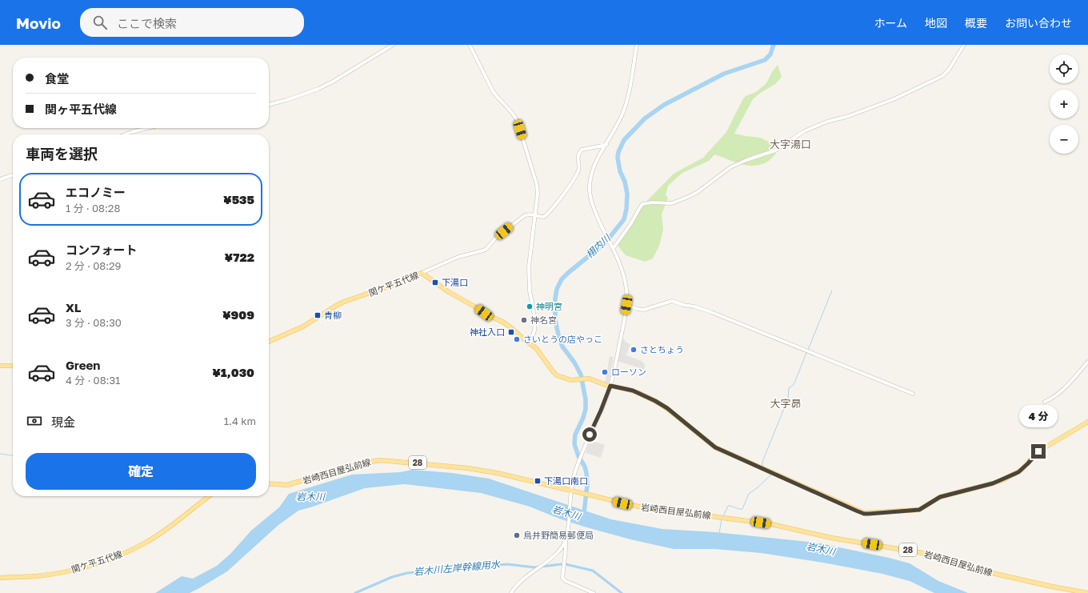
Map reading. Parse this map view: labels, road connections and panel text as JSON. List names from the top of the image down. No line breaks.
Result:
{"streets":{"main road":["関ケ平五代線","28","岩崎西目屋弘前線"]},"districts":["大字湯口","大字昴"],"water":["栩内川","岩木川","岩木川左岸幹線用水"],"places":{"transit":["下湯口","青柳","神社入口","下湯口南口"],"other":["神明宮","神名宮","さいとうの店やっこ","さとちょう","ローソン","鳥井野簡易郵便局"]},"page":{"header":"Movio","search":"ここで検索","nav":["ホーム","地図","概要","お問い合わせ"],"map_buttons":["+","−"],"banner":["食堂","関ヶ平五代線"],"heading":"車両を選択","list":[{"name":"エコノミー","note":"1 分 · 08:28","value":"¥535"},{"name":"コンフォート","note":"2 分 · 08:29","value":"¥722"},{"name":"XL","note":"3 分 · 08:30","value":"¥909"},{"name":"Green","note":"4 分 · 08:31","value":"¥1,030"}],"pay":["現金","1.4 km"],"bubble":"4 分","buttons":"確定"}}
